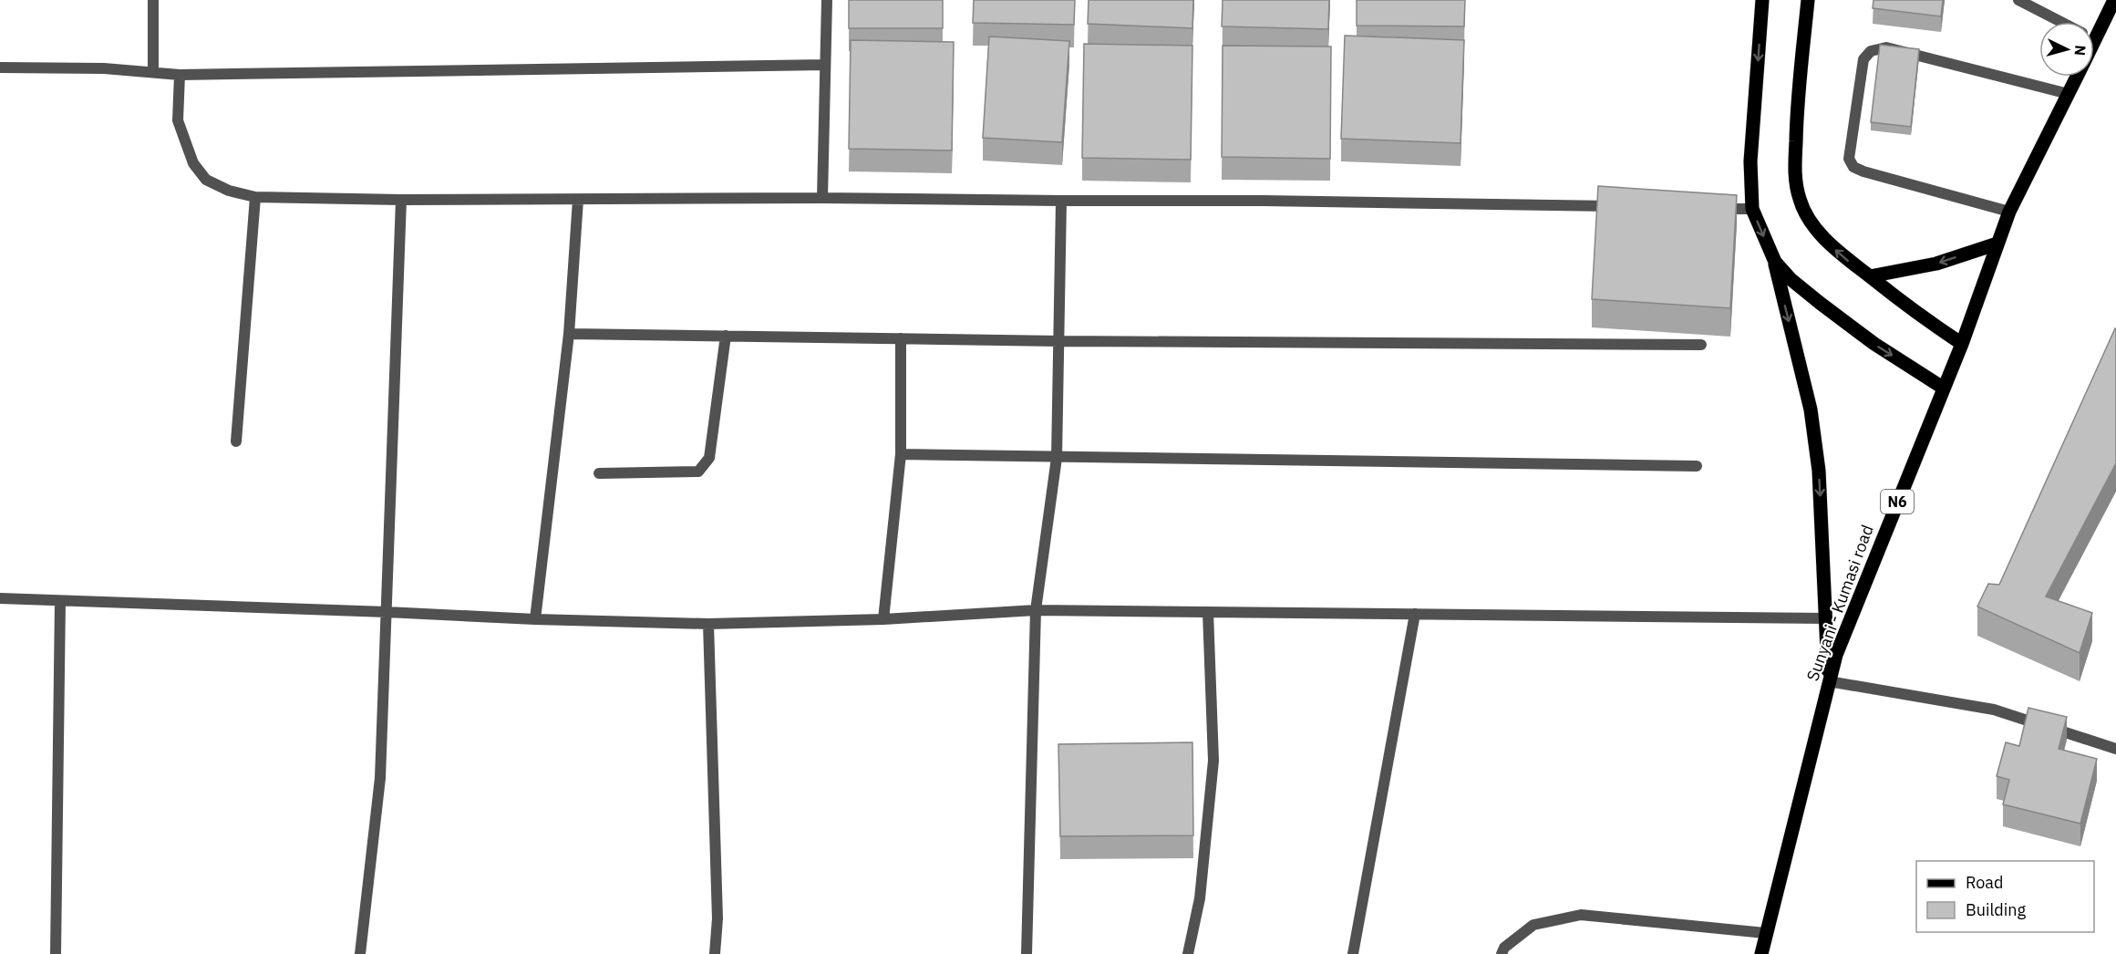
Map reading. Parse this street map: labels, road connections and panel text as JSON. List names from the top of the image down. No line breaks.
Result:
{"streets":{"main road":["N6","Sunyani - Kumasi road"]},"legend":["Road","Building"],"north":"right"}
